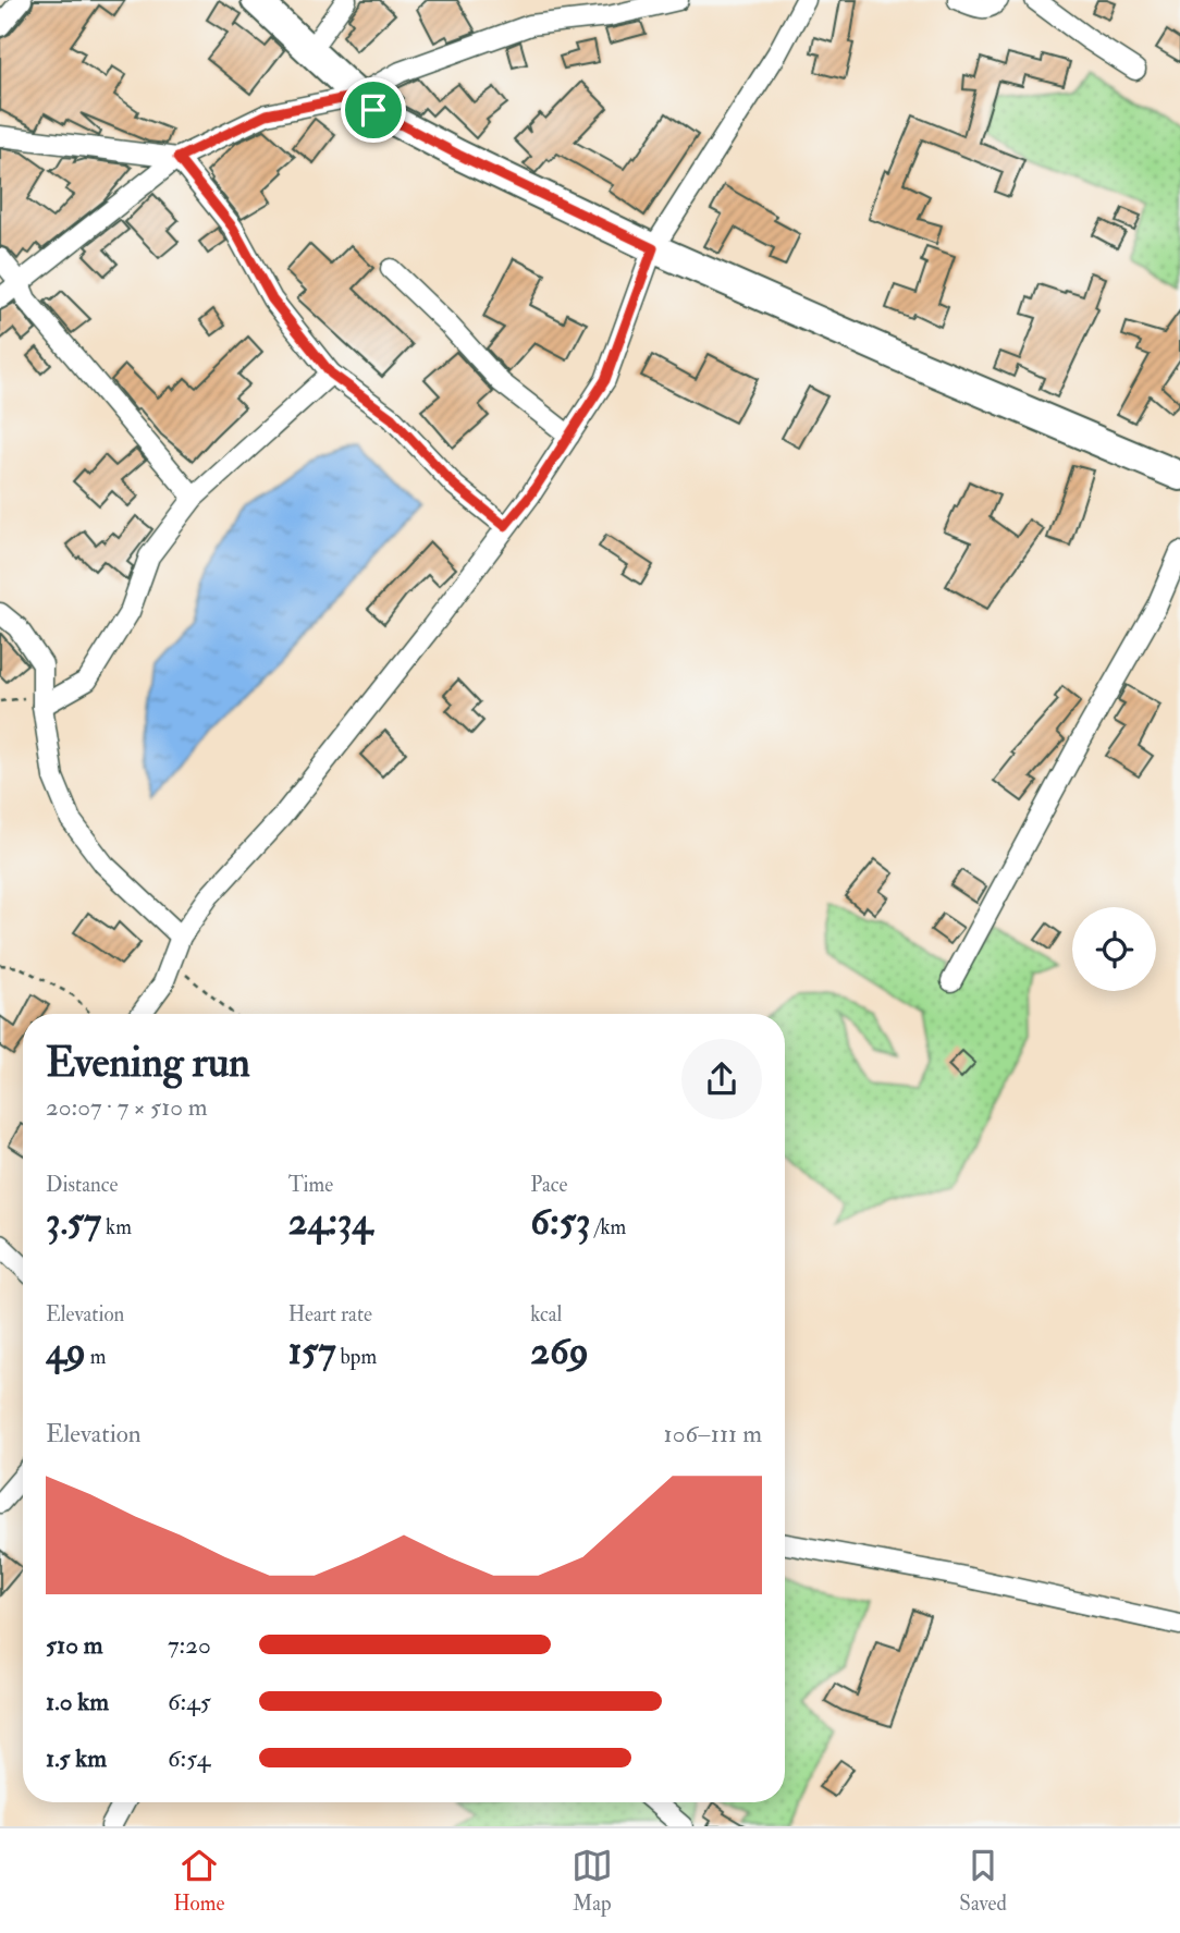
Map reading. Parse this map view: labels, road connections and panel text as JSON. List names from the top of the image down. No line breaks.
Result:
{"page":{"heading":["Evening run","20:07 · 7 × 510 m"],"stats":[["Distance","3.57 km"],["Time","24:34"],["Pace","6:53 /km"],["Elevation","49 m"],["Heart rate","157 bpm"],["kcal","269"]],"chart":["Elevation","106–111 m"],"list":[{"name":"510 m","note":"7:20"},{"name":"1.0 km","note":"6:45"},{"name":"1.5 km","note":"6:54"}],"tabs":["Home","Map","Saved"]}}
